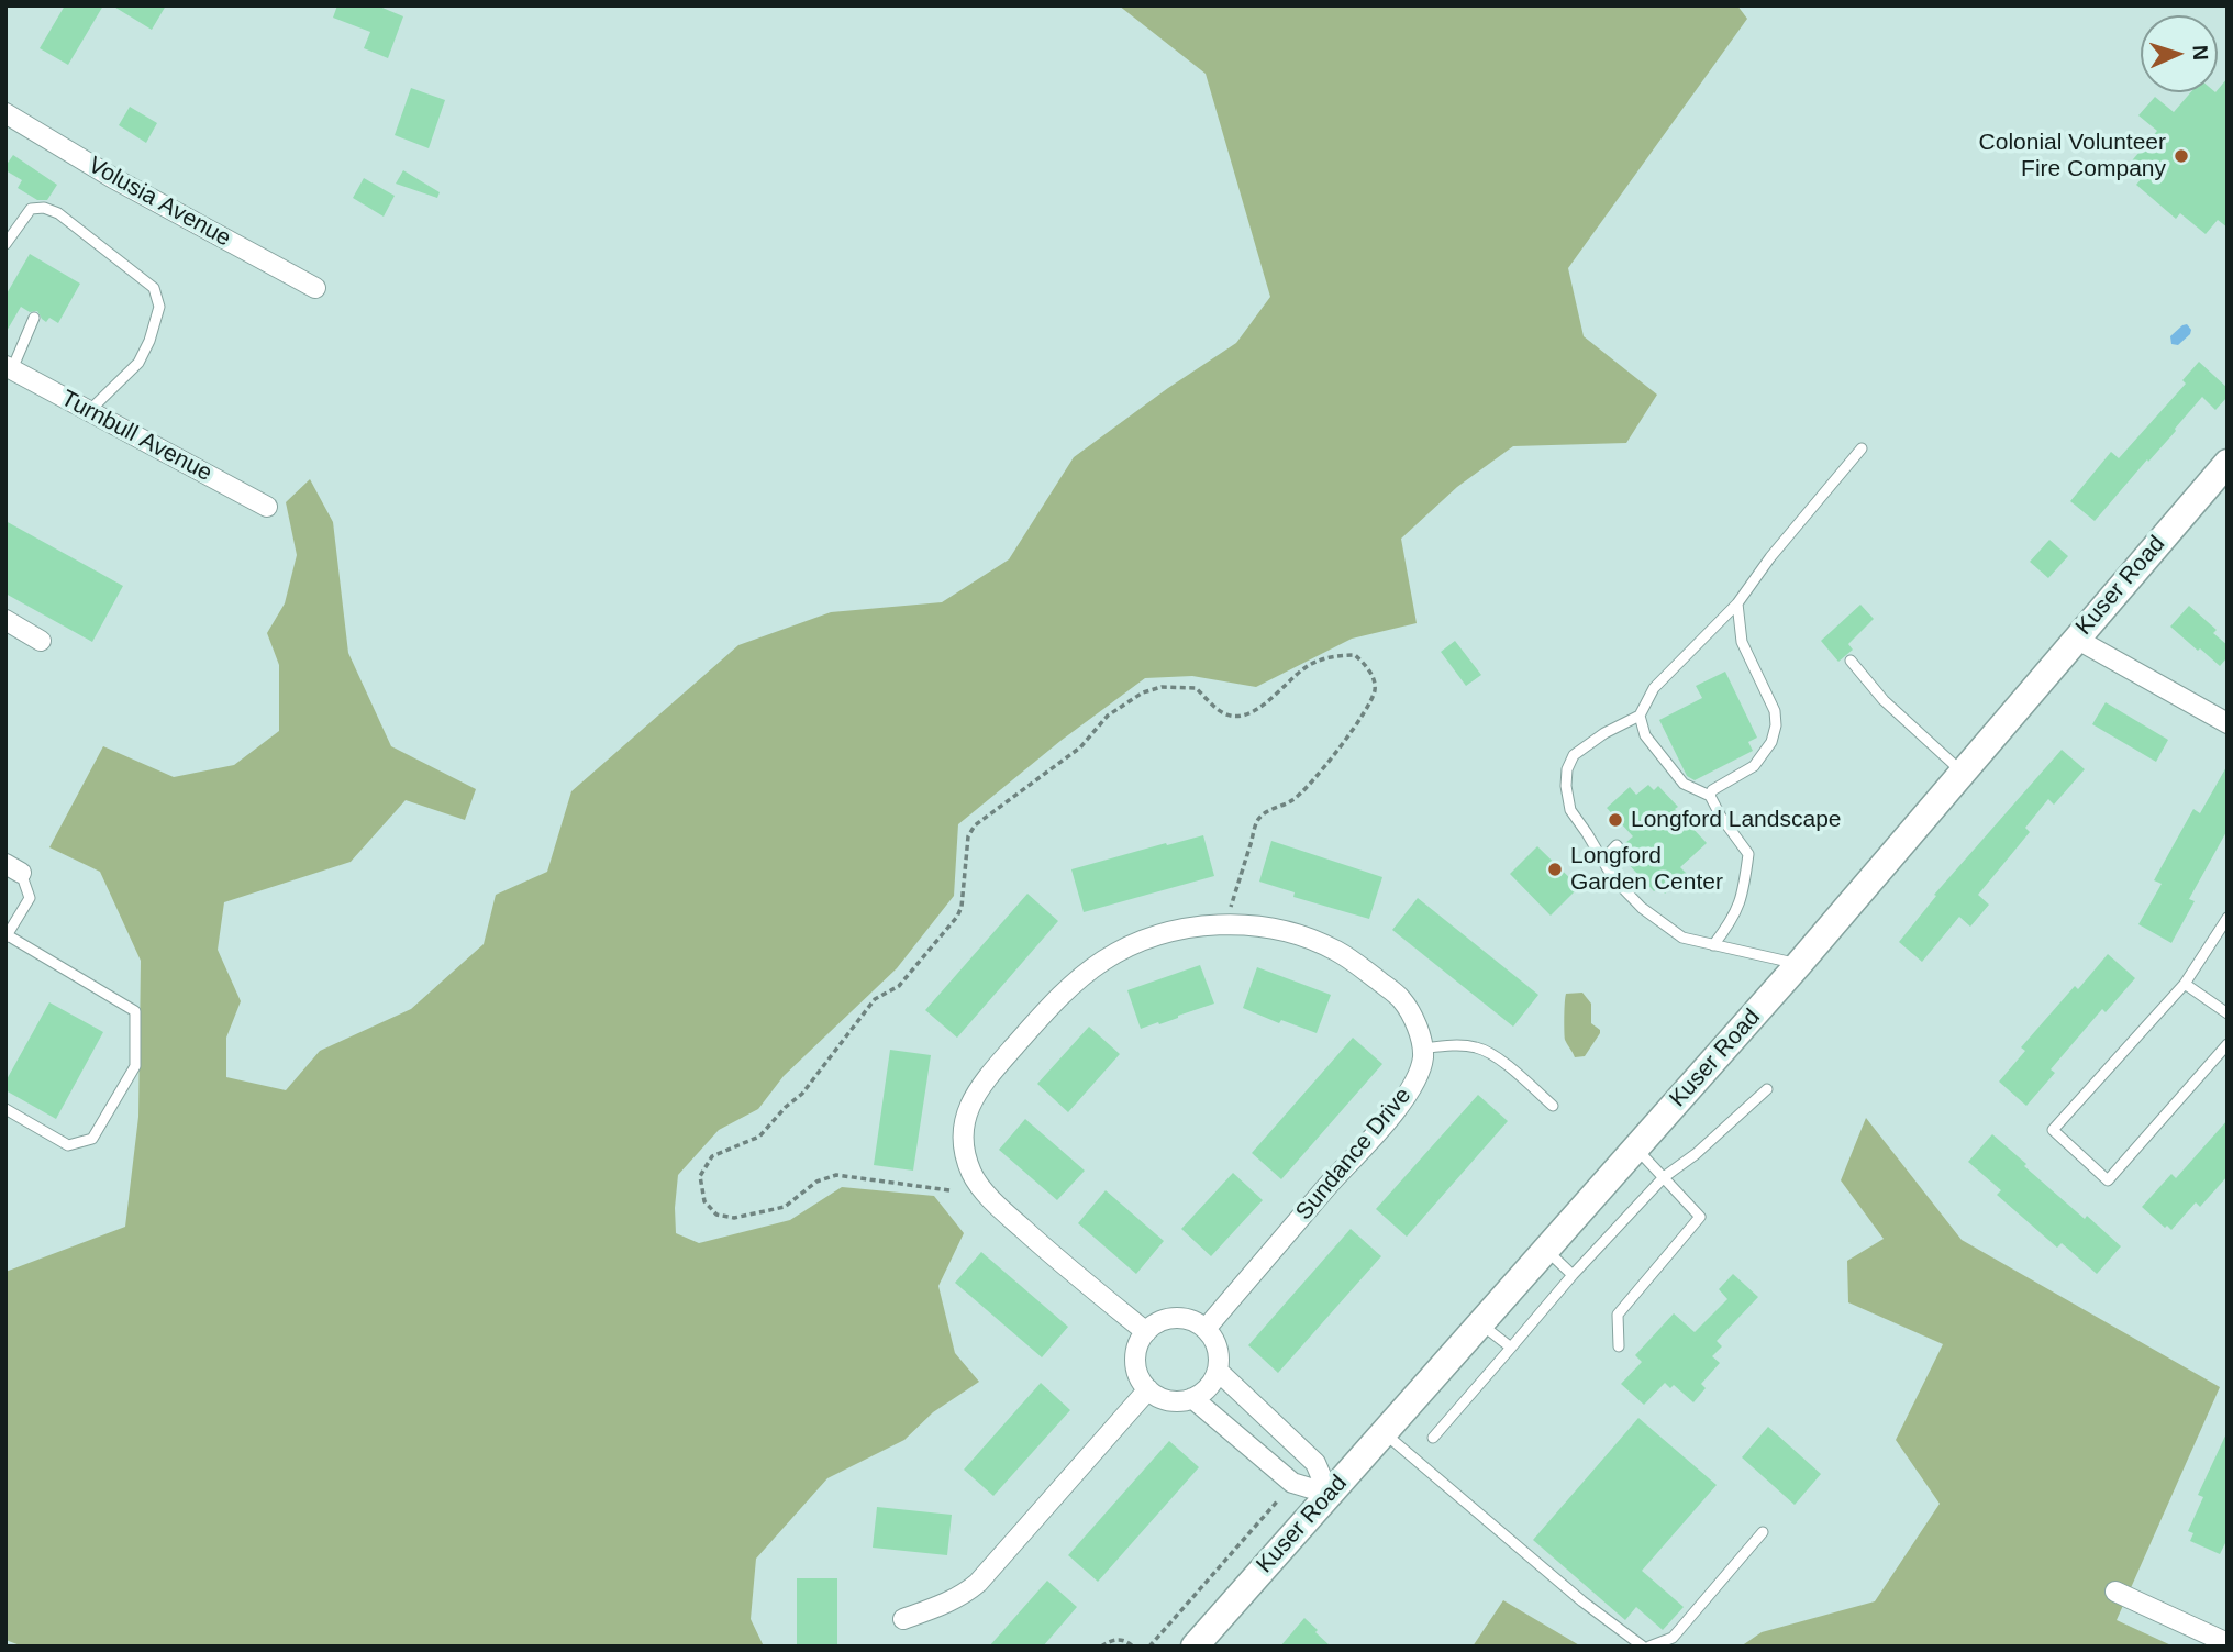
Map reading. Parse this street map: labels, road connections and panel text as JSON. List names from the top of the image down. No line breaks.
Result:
{"streets":{"street":["Volusia Avenue","Turnbull Avenue","Kuser Road","Sundance Drive"]},"places":["Colonial Volunteer Fire Company","Longford Landscape","Longford Garden Center"],"north":"right"}
